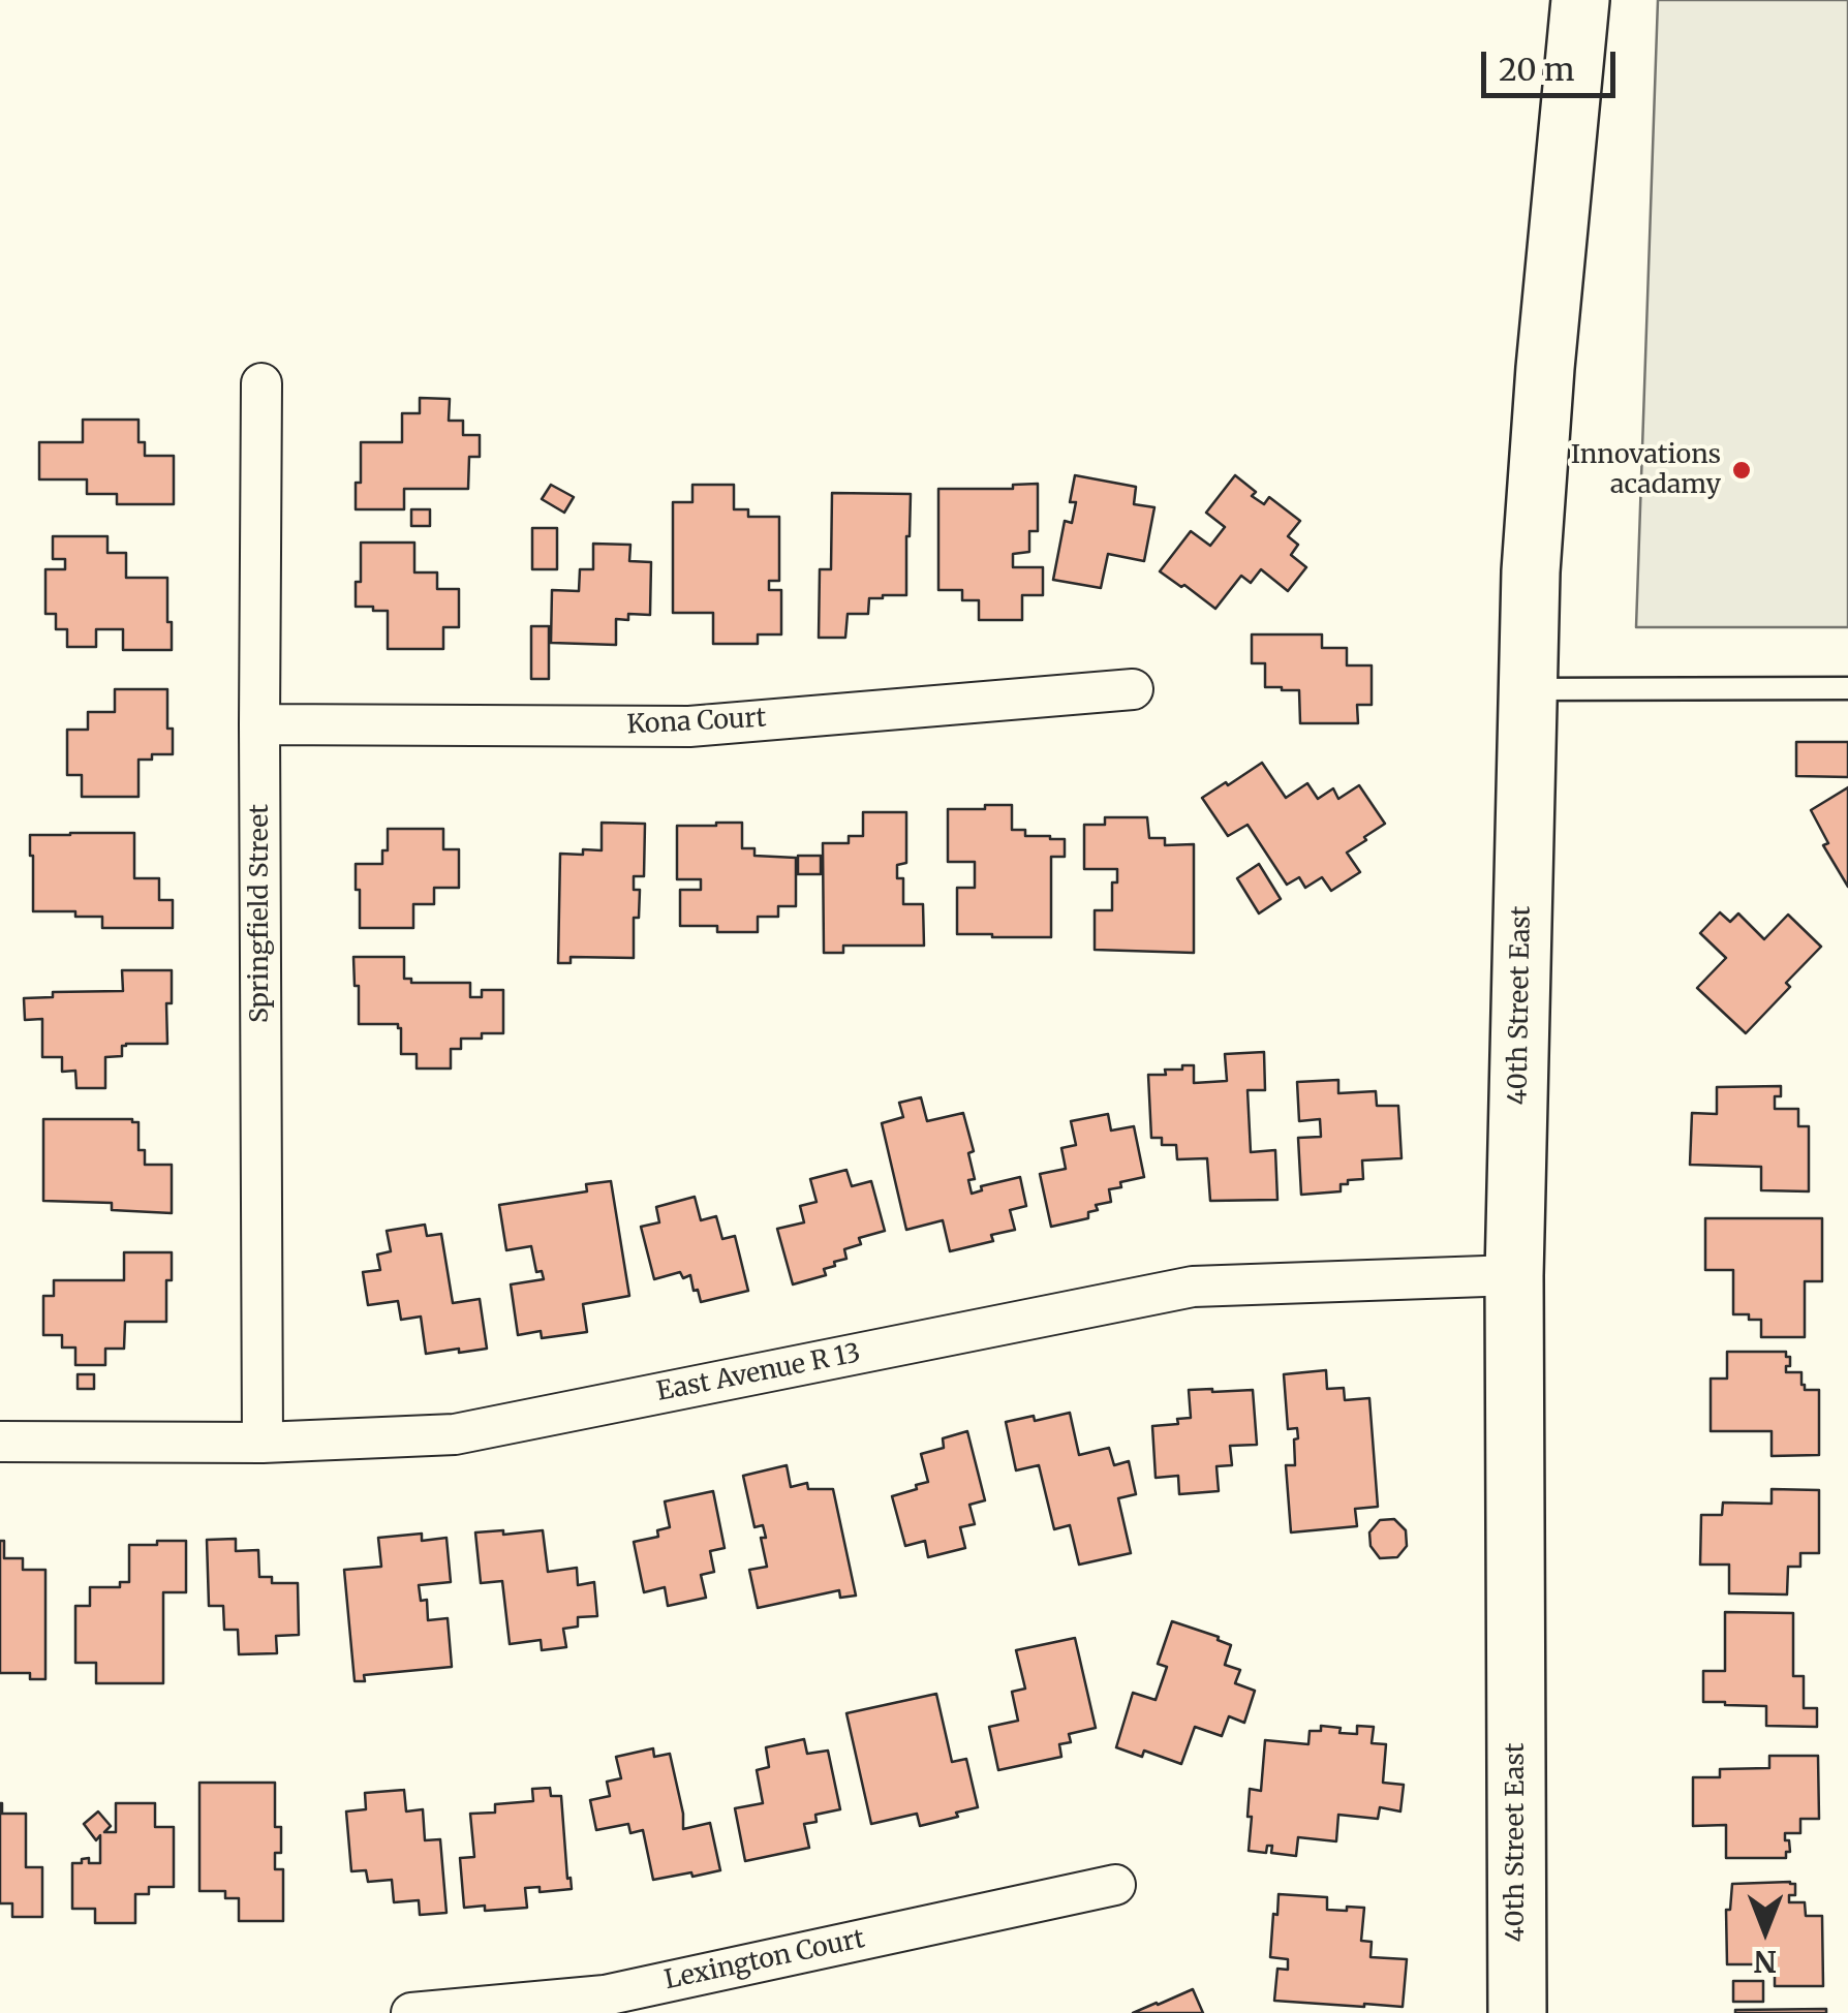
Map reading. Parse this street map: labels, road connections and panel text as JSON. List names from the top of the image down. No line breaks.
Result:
{"streets":{"main road":["40th Street East"],"street":["Kona Court","Springfield Street","East Avenue R 13","Lexington Court"]},"crossings":[["Kona Court","Springfield Street"],["Springfield Street","East Avenue R 13"],["40th Street East","East Avenue R 13"]],"places":["Innovations acadamy"],"scale_bar":"20 m","north":"bottom"}
